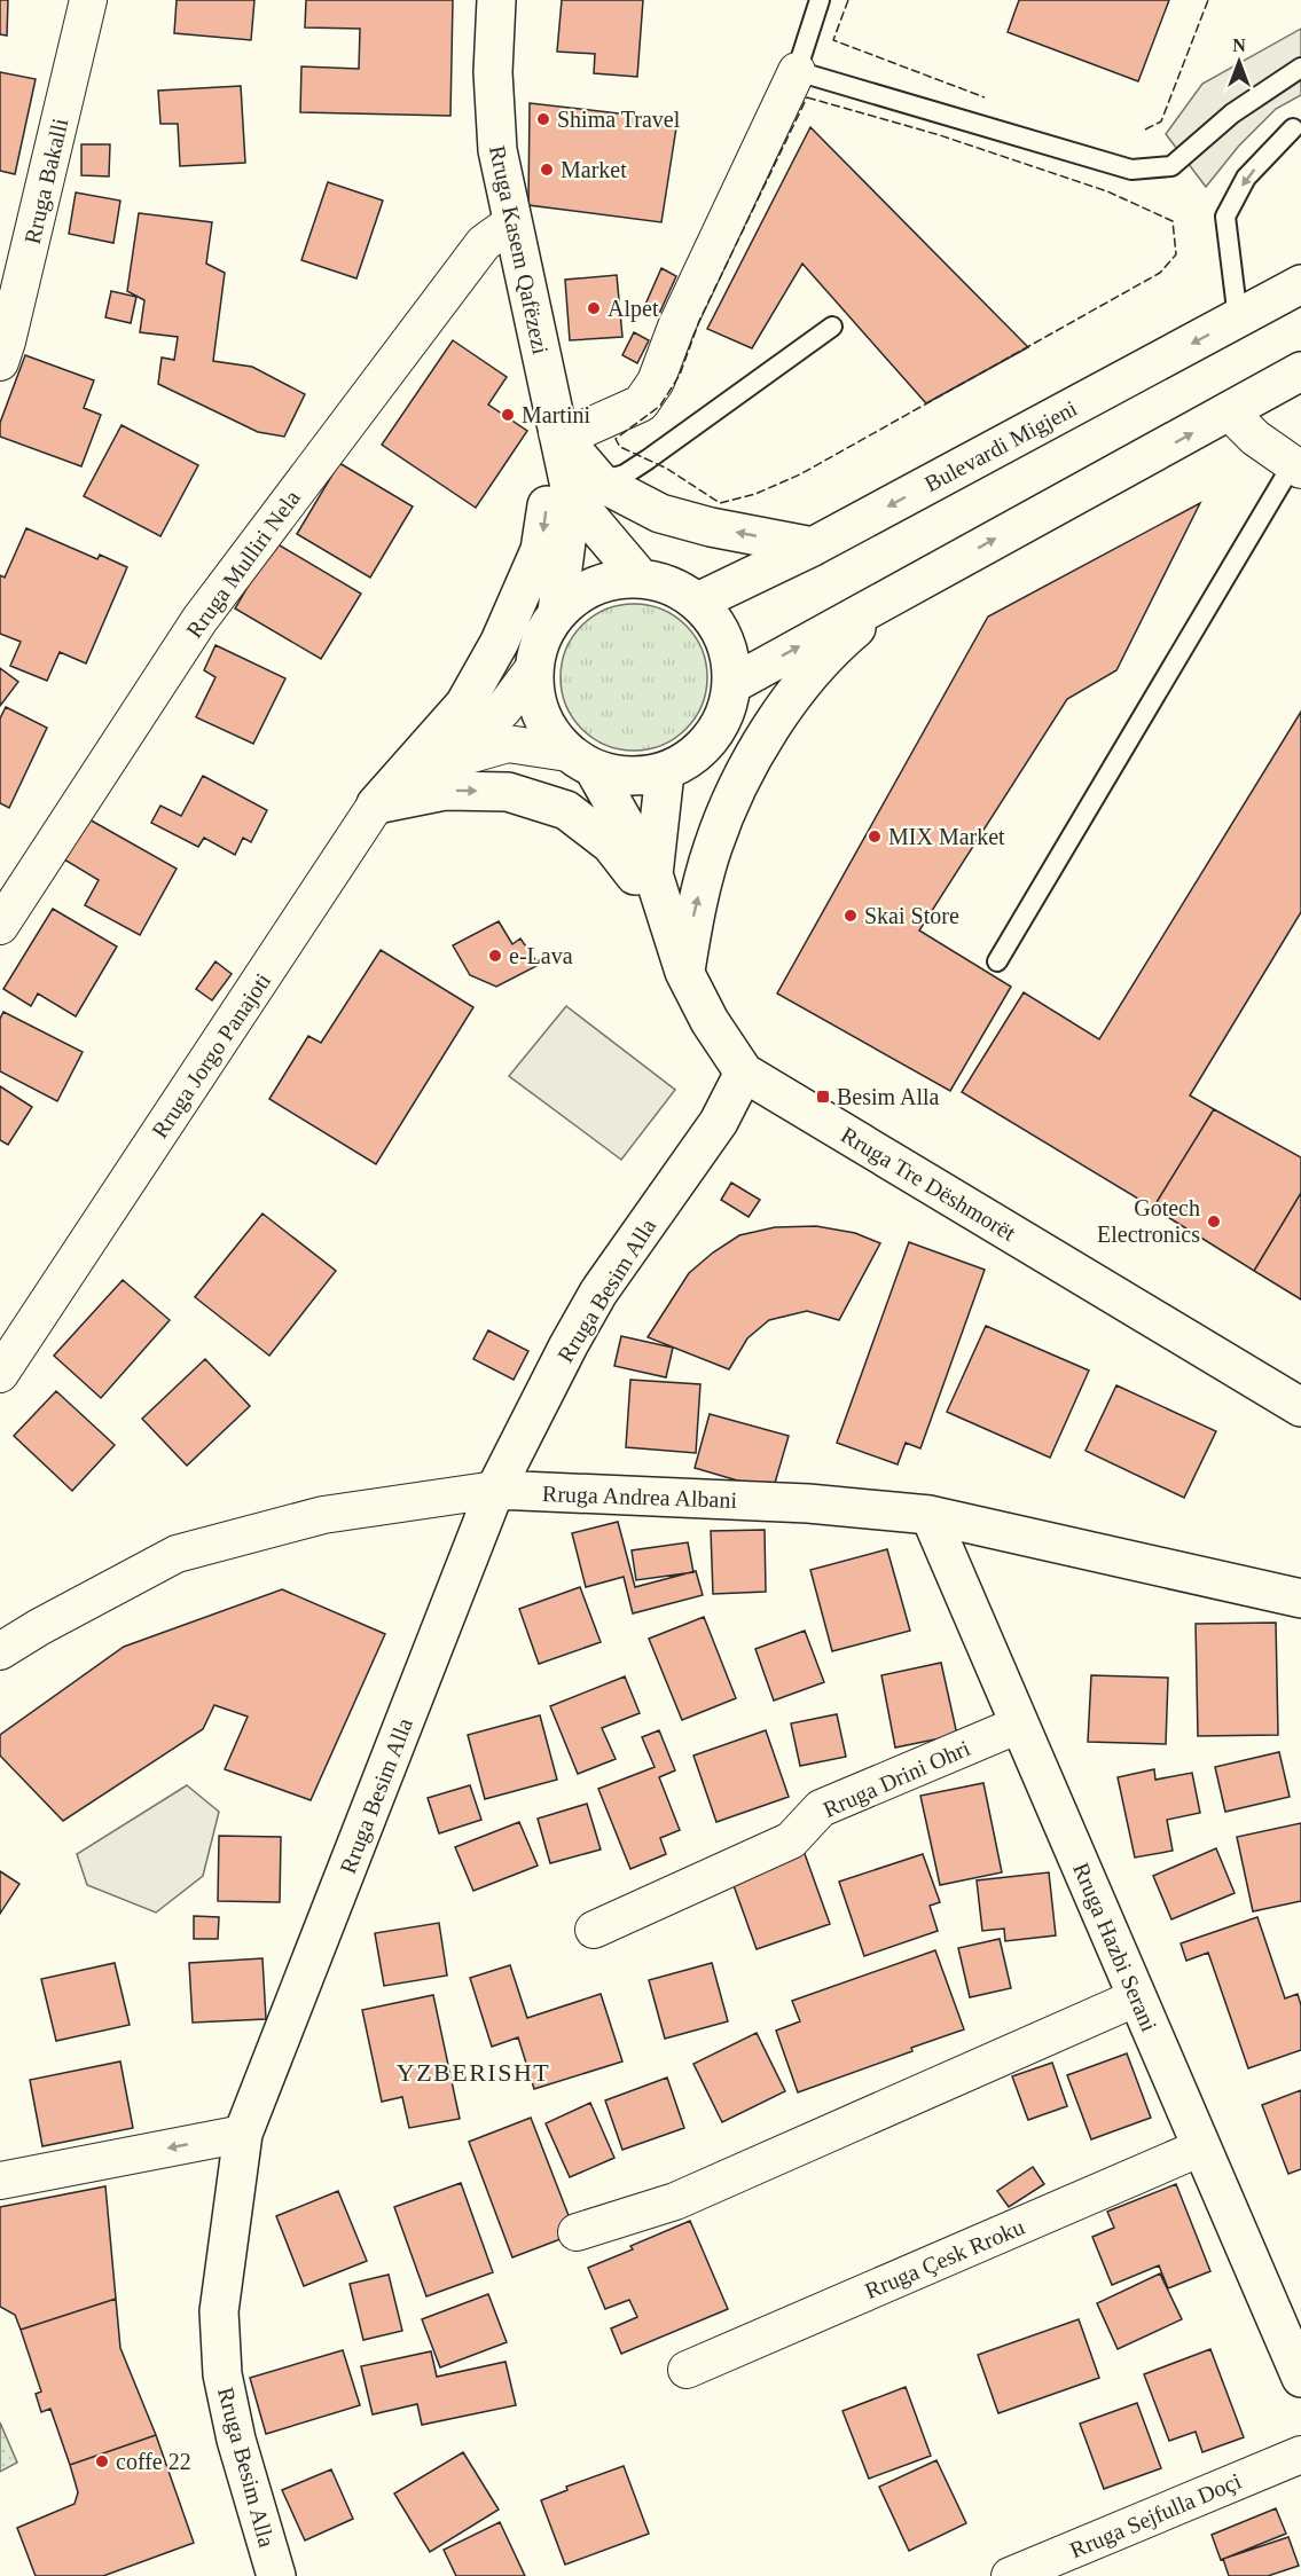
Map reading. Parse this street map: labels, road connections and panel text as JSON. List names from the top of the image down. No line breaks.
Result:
{"streets":{"main road":["Rruga Kasem Qafëzezi","Bulevardi Migjeni","Rruga Tre Dëshmorët","Rruga Besim Alla","Rruga Andrea Albani","Rruga Hazbi Serani"],"street":["Rruga Bakalli","Rruga Mulliri Nela","Rruga Jorgo Panajoti","Rruga Drini Ohri","Rruga Çesk Rroku","Rruga Sejfulla Doçi"]},"crossings":[["Rruga Kasem Qafëzezi","Rruga Mulliri Nela"],["Bulevardi Migjeni","Rruga Jorgo Panajoti"],["Bulevardi Migjeni","Rruga Tre Dëshmorët"],["Rruga Jorgo Panajoti","Rruga Tre Dëshmorët"],["Rruga Tre Dëshmorët","Rruga Besim Alla"],["Rruga Besim Alla","Rruga Andrea Albani"],["Rruga Andrea Albani","Rruga Hazbi Serani"],["Rruga Drini Ohri","Rruga Hazbi Serani"],["Rruga Hazbi Serani","Rruga Çesk Rroku"]],"districts":["YZBERISHT"],"places":{"other":["Shima Travel","Market","Alpet","Martini","MIX Market","Skai Store","e-Lava","Gotech Electronics","coffe 22"],"transit":["Besim Alla"]},"north":"top"}
